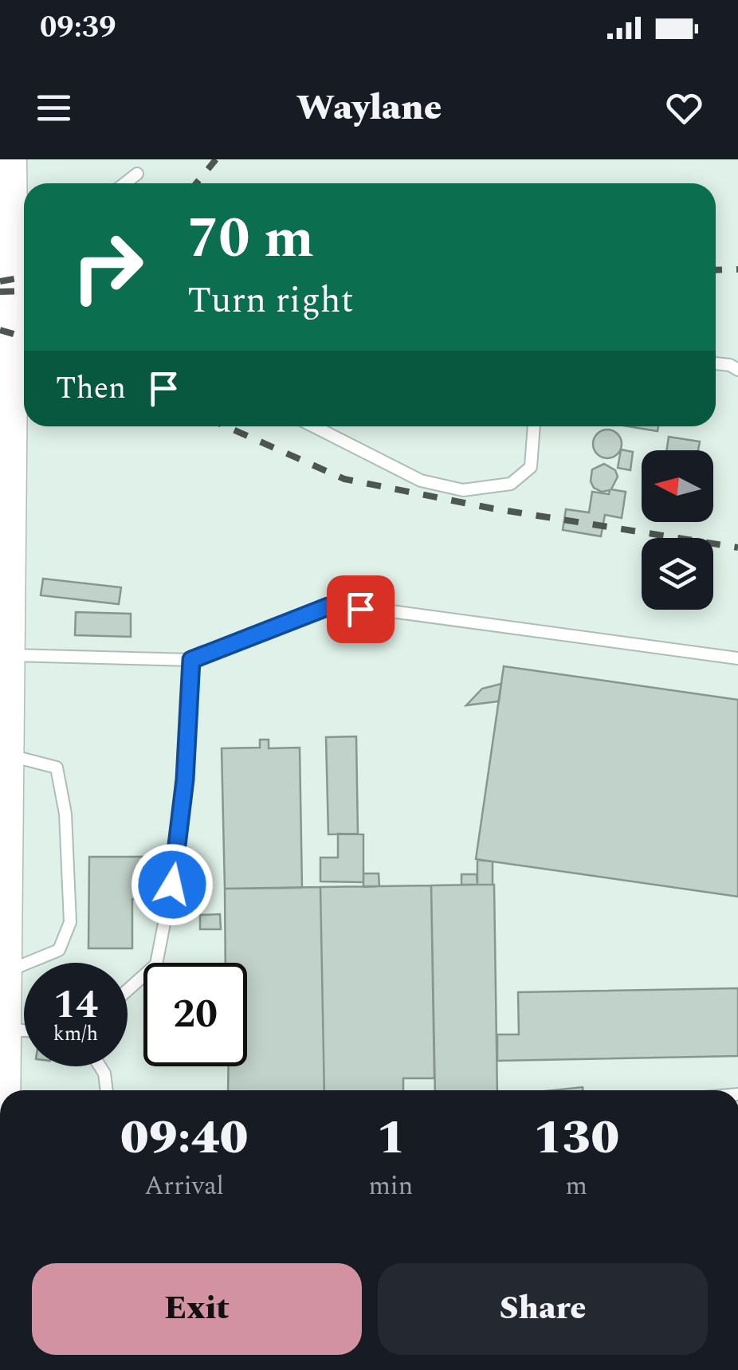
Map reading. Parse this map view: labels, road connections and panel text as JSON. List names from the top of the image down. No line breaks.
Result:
{"north":"left","page":{"status":"09:39","header":"Waylane","turn":["70 m","Turn right"],"then":"Then","speed":"14 km/h","limit":"20","eta":["09:40","Arrival","1","min","130","m"],"buttons":["Exit","Share"]}}
